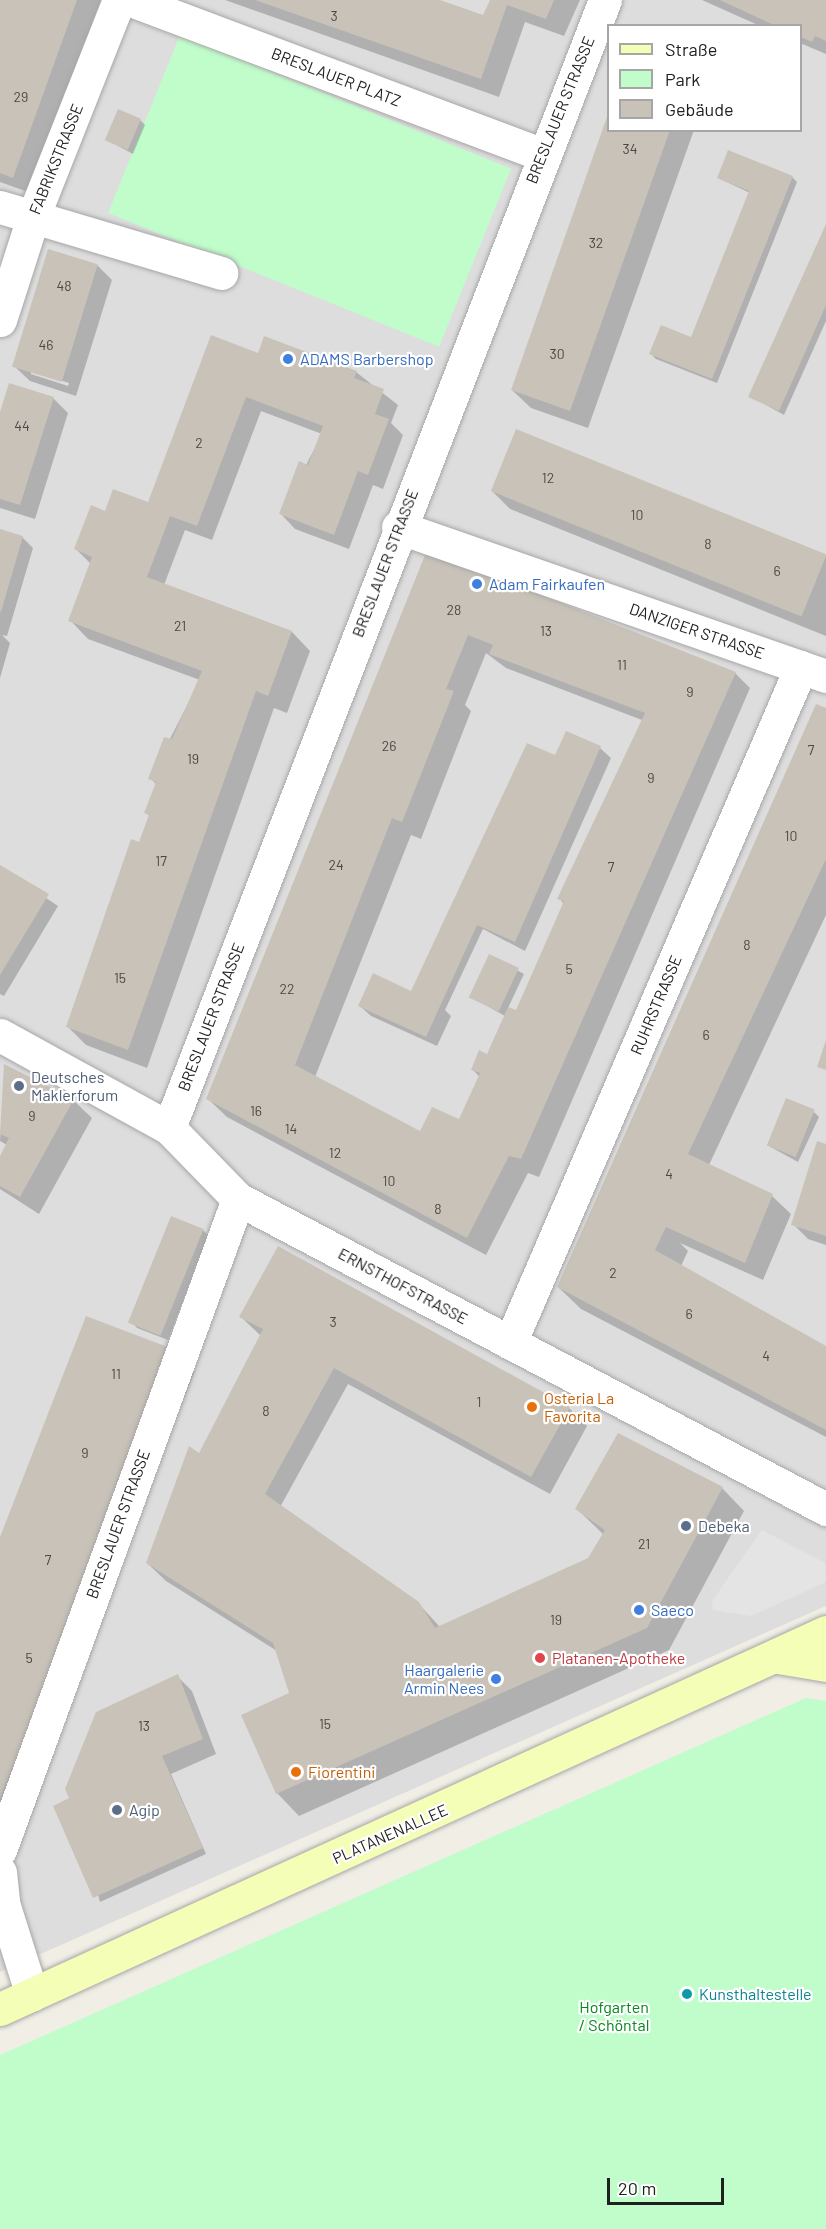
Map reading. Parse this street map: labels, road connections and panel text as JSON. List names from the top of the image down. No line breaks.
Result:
{"streets":{"main road":["PLATANENALLEE"],"street":["BRESLAUER PLATZ","BRESLAUER STRASSE","FABRIKSTRASSE","DANZIGER STRASSE","RUHRSTRASSE","ERNSTHOFSTRASSE"]},"crossings":[["BRESLAUER PLATZ","BRESLAUER STRASSE"],["BRESLAUER STRASSE","DANZIGER STRASSE"],["BRESLAUER STRASSE","ERNSTHOFSTRASSE"],["DANZIGER STRASSE","RUHRSTRASSE"],["RUHRSTRASSE","ERNSTHOFSTRASSE"]],"parks":["Hofgarten / Schöntal"],"places":["ADAMS Barbershop","Adam Fairkaufen","Deutsches Maklerforum","Osteria La Favorita","Debeka","Saeco","Platanen-Apotheke","Haargalerie Armin Nees","Fiorentini","Agip","Kunsthaltestelle"],"house_numbers":["3","29","34","32","48","46","30","44","2","12","10","8","6","28","21","13","11","9","26","7","19","9","10","17","24","7","8","5","15","22","6","16","9","14","12","4","10","8","2","6","3","4","11","1","8","9","21","7","19","5","15","13"],"legend":["Straße","Park","Gebäude"],"scale_bar":"20 m"}
